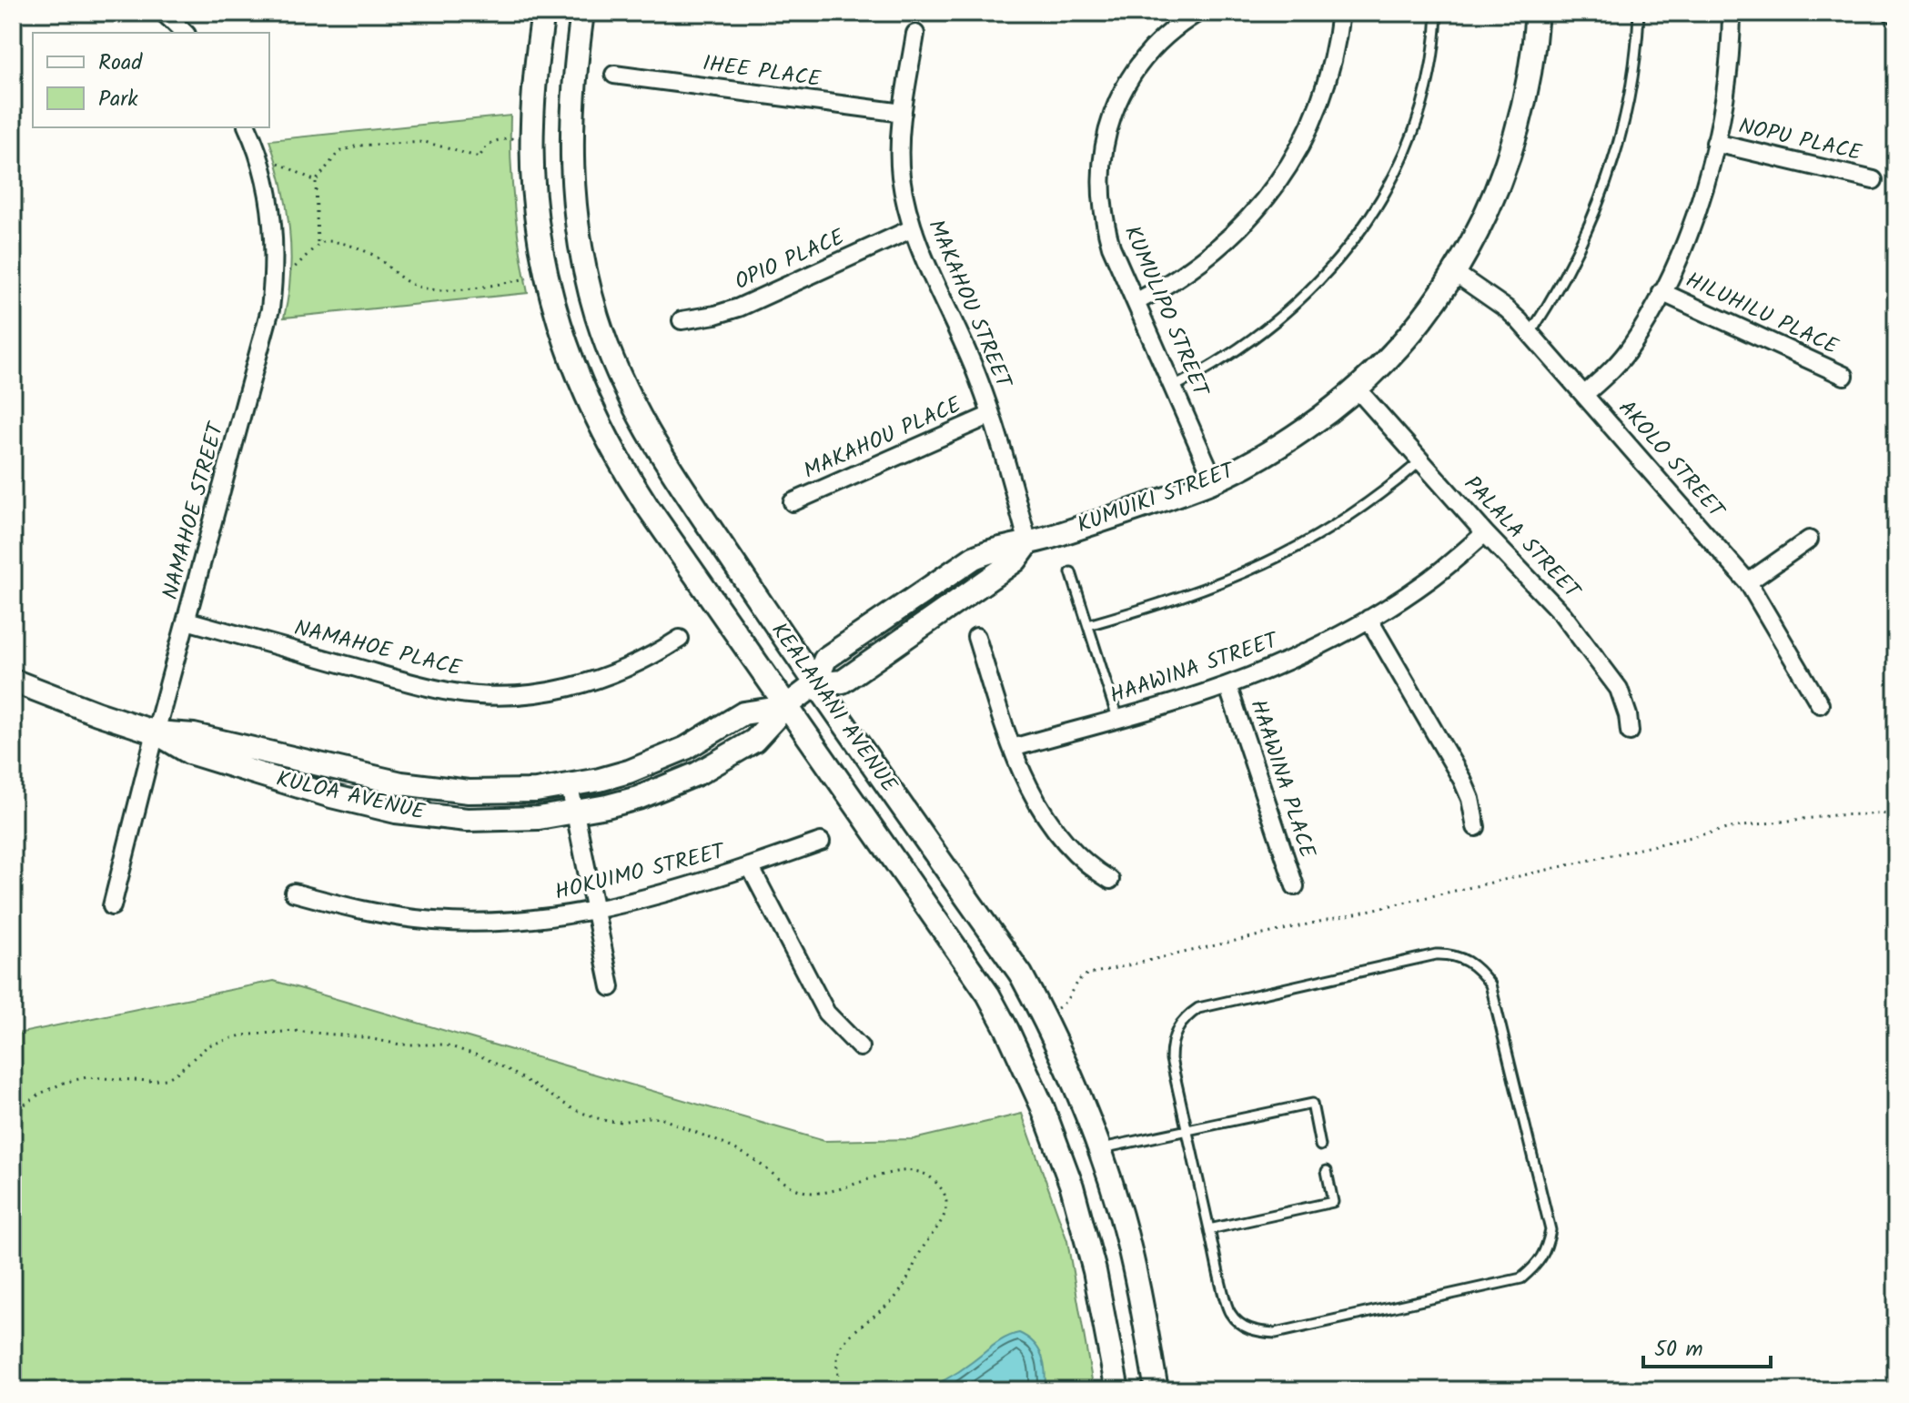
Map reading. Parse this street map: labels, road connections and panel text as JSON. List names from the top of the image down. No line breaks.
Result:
{"streets":{"street":["IHEE PLACE","NOPU PLACE","OPIO PLACE","MAKAHOU STREET","KUMULIPO STREET","HILUHILU PLACE","MAKAHOU PLACE","AKOLO STREET","KUMUIKI STREET","NAMAHOE STREET","PALALA STREET","NAMAHOE PLACE","HAAWINA STREET","KEALANANI AVENUE","HAAWINA PLACE","KULOA AVENUE","HOKUIMO STREET"]},"crossings":[["IHEE PLACE","MAKAHOU STREET"],["OPIO PLACE","MAKAHOU STREET"],["MAKAHOU STREET","MAKAHOU PLACE"],["MAKAHOU STREET","KUMUIKI STREET"],["KUMULIPO STREET","KUMUIKI STREET"],["AKOLO STREET","KUMUIKI STREET"],["KUMUIKI STREET","PALALA STREET"],["KUMUIKI STREET","KEALANANI AVENUE"],["KUMUIKI STREET","KULOA AVENUE"],["NAMAHOE STREET","NAMAHOE PLACE"],["NAMAHOE STREET","KULOA AVENUE"],["PALALA STREET","HAAWINA STREET"],["HAAWINA STREET","HAAWINA PLACE"],["KEALANANI AVENUE","KULOA AVENUE"]],"legend":["Road","Park"],"scale_bar":"50 m"}
